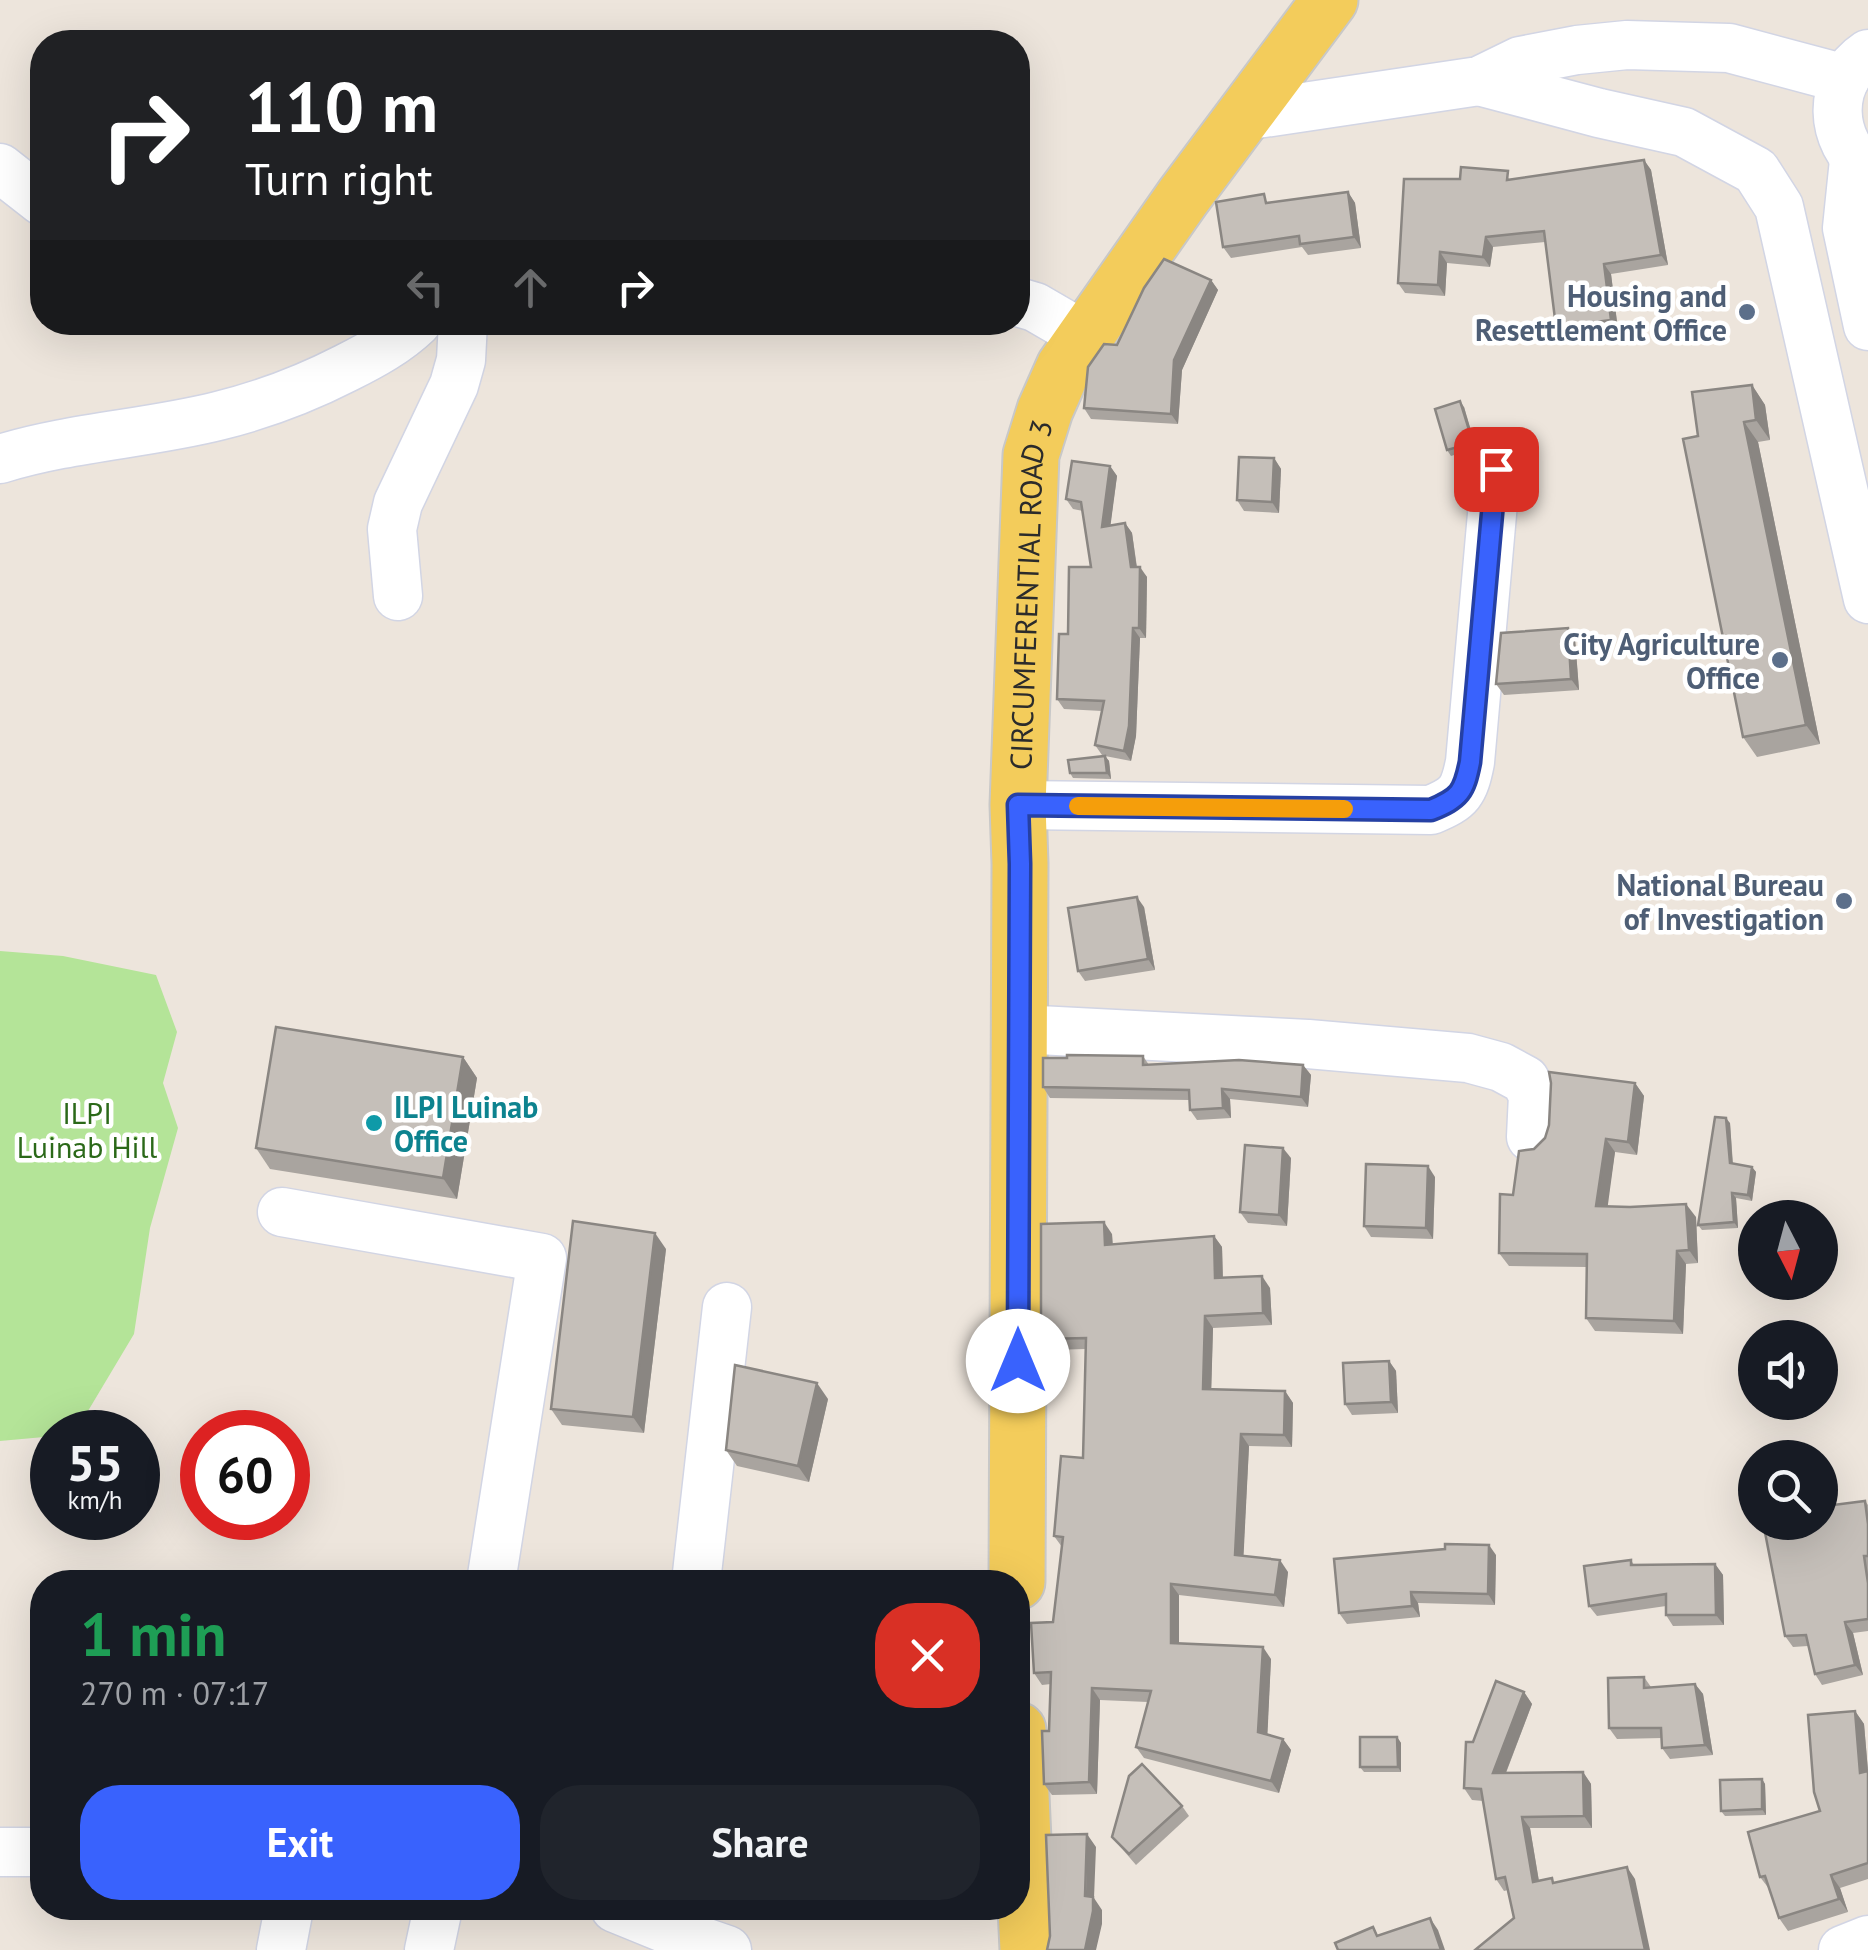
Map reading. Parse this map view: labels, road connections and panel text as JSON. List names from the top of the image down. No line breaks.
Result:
{"streets":{"main road":["CIRCUMFERENTIAL ROAD 3"]},"parks":["ILPI Luinab Hill"],"places":["Housing and Resettlement Office","City Agriculture Office","National Bureau of Investigation","ILPI Luinab Office"],"north":"bottom","page":{"turn":["110 m","Turn right"],"speed":"55 km/h","limit":"60","heading":["1 min","270 m · 07:17"],"buttons":["Exit","Share"]}}
